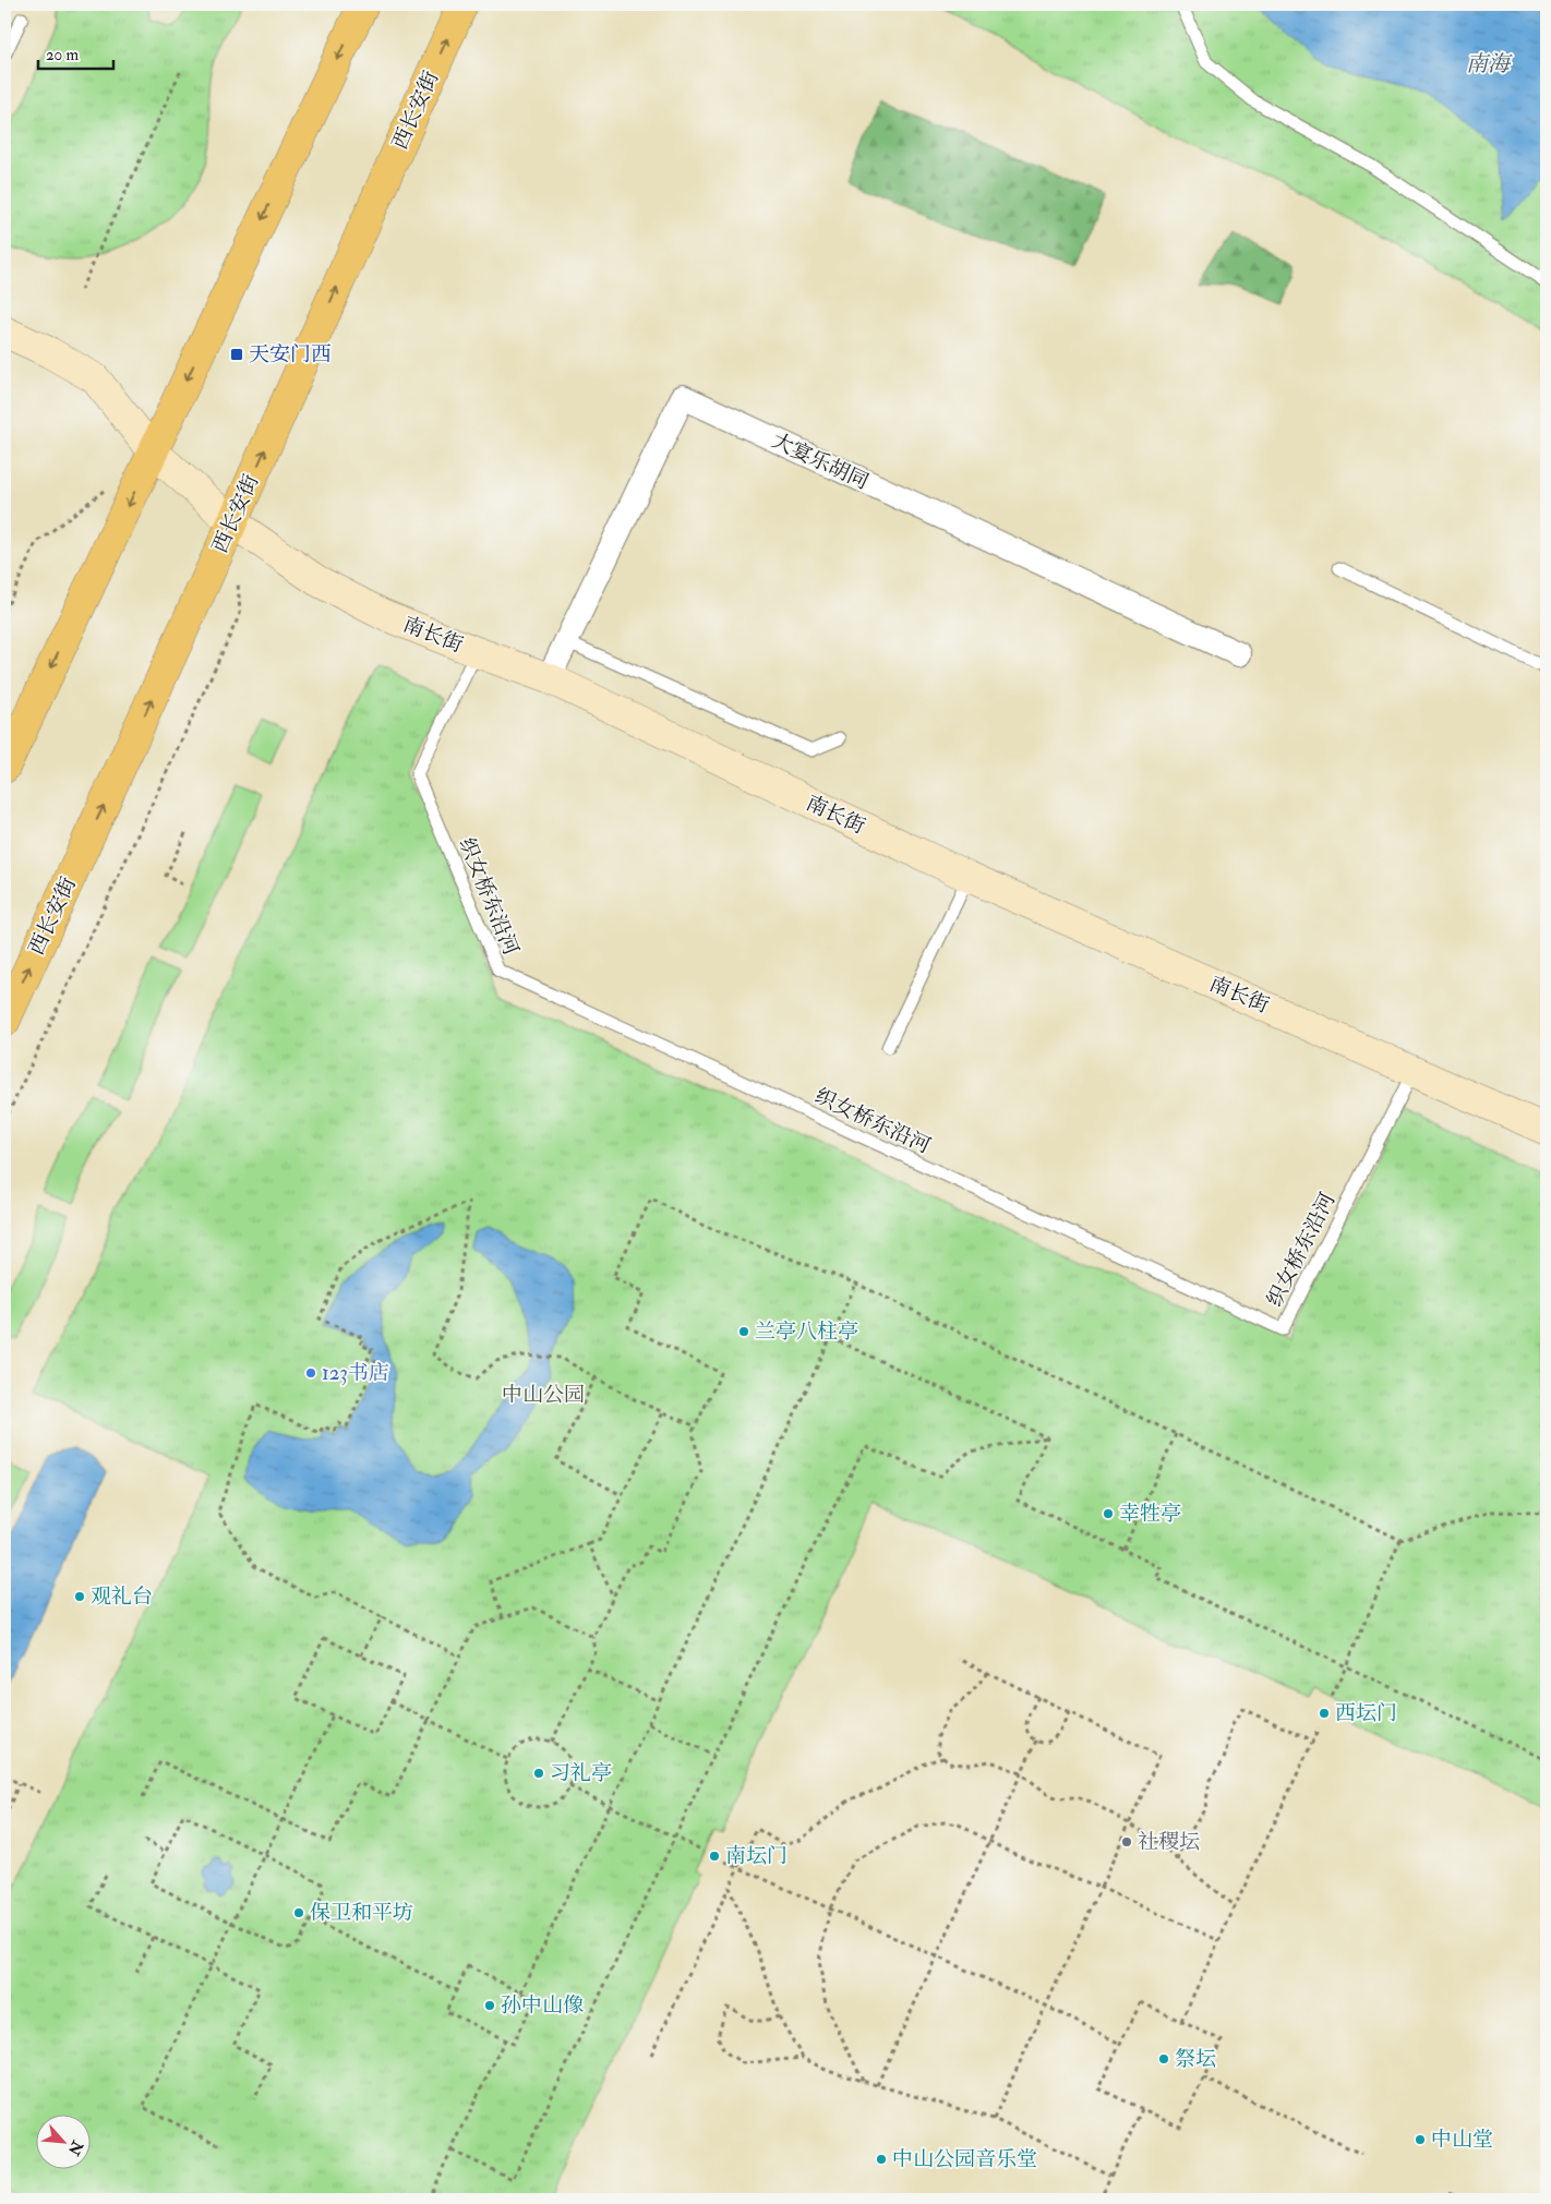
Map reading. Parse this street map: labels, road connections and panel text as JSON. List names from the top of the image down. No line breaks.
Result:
{"streets":{"highway":["西长安街"],"street":["大宴乐胡同","南长街"],"lane":["织女桥东沿河"]},"crossings":[["西长安街","南长街"],["大宴乐胡同","南长街"],["南长街","织女桥东沿河"]],"water":["南海"],"parks":["中山公园"],"places":{"transit":["天安门西"],"other":["兰亭八柱亭","123书店","幸牲亭","观礼台","西坛门","习礼亭","社稷坛","南坛门","保卫和平坊","孙中山像","祭坛","中山堂","中山公园音乐堂"]},"scale_bar":"20 m","north":"bottom right"}
